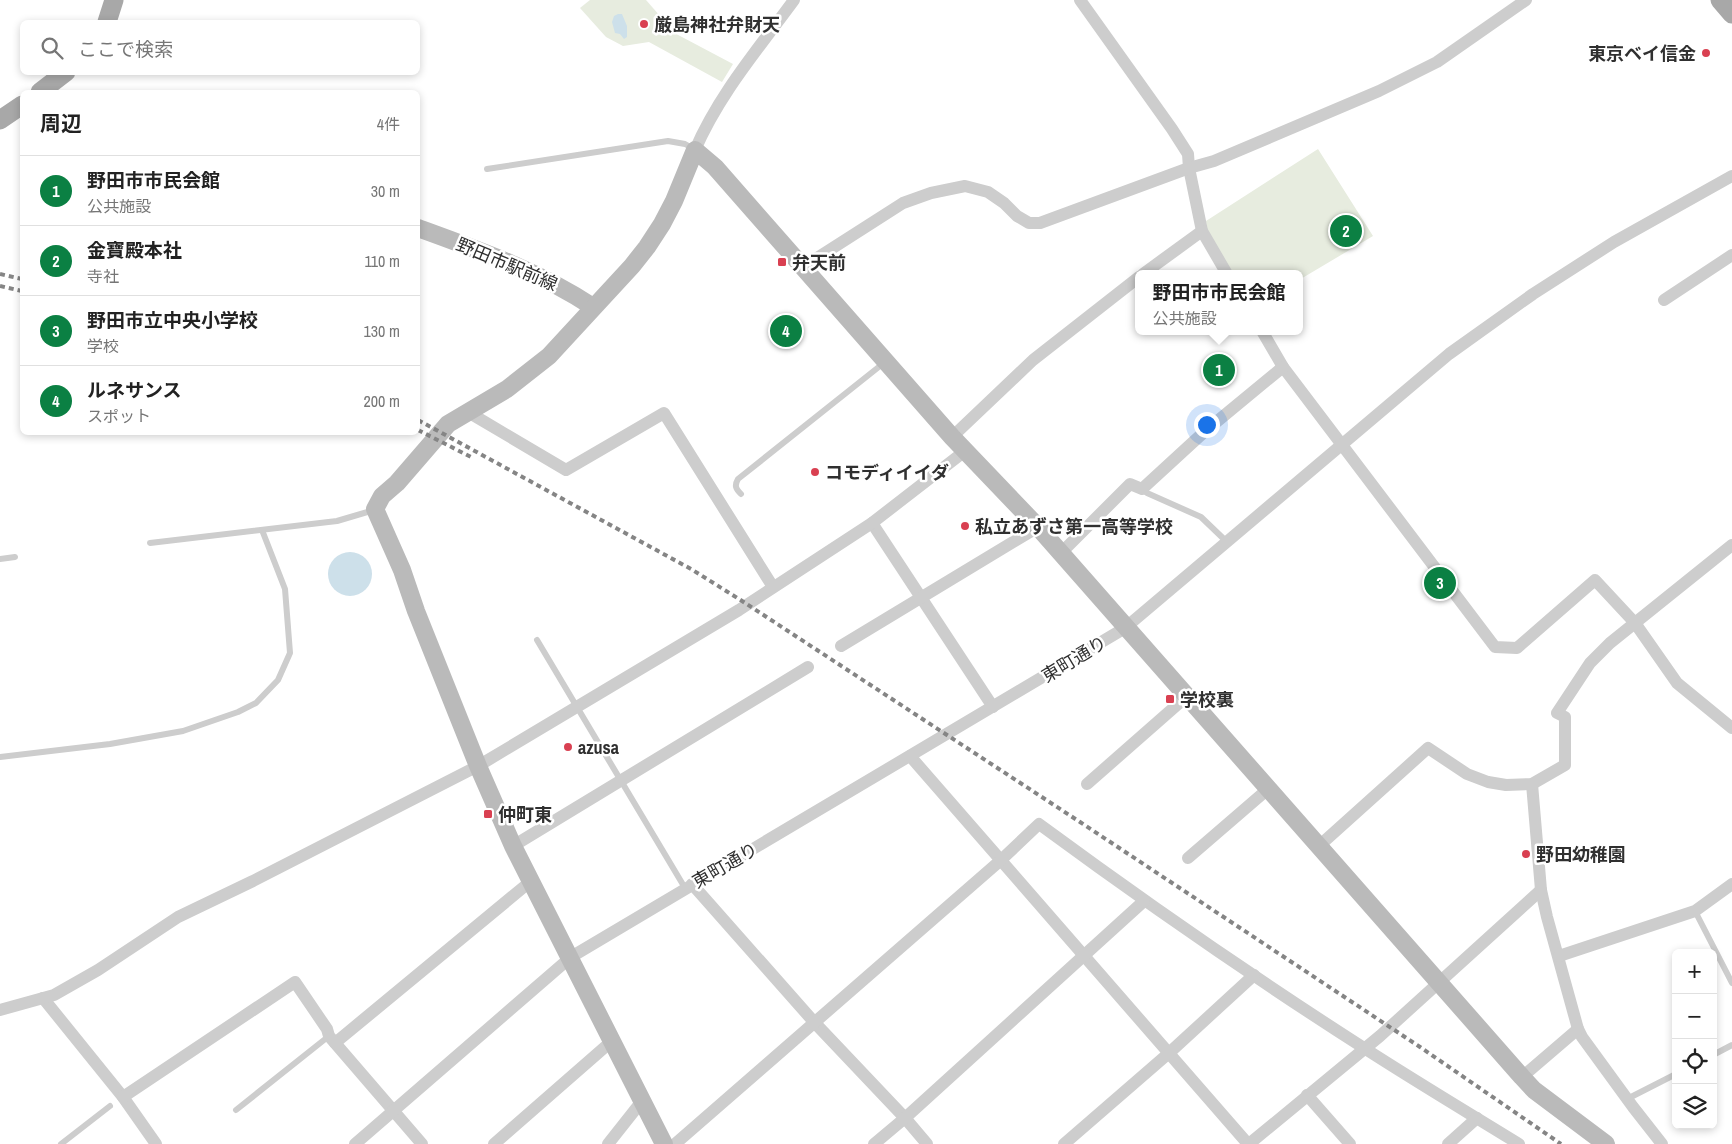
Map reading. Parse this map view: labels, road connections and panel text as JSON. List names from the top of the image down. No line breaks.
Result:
{"streets":{"street":["野田市駅前線","東町通り"]},"places":{"other":["厳島神社弁財天","東京ベイ信金","コモディイイダ","私立あずさ第一高等学校","azusa","野田幼稚園"],"transit":["弁天前","学校裏","仲町東"]},"page":{"search":"ここで検索","heading":["周辺","4件"],"list":[{"mark":"1","name":"野田市市民会館","note":"公共施設","value":"30 m"},{"mark":"2","name":"金寶殿本社","note":"寺社","value":"110 m"},{"mark":"3","name":"野田市立中央小学校","note":"学校","value":"130 m"},{"mark":"4","name":"ルネサンス","note":"スポット","value":"200 m"}],"pins":["2","4","1","3"],"popup":["野田市市民会館","公共施設"],"map_buttons":["+","−"]}}
